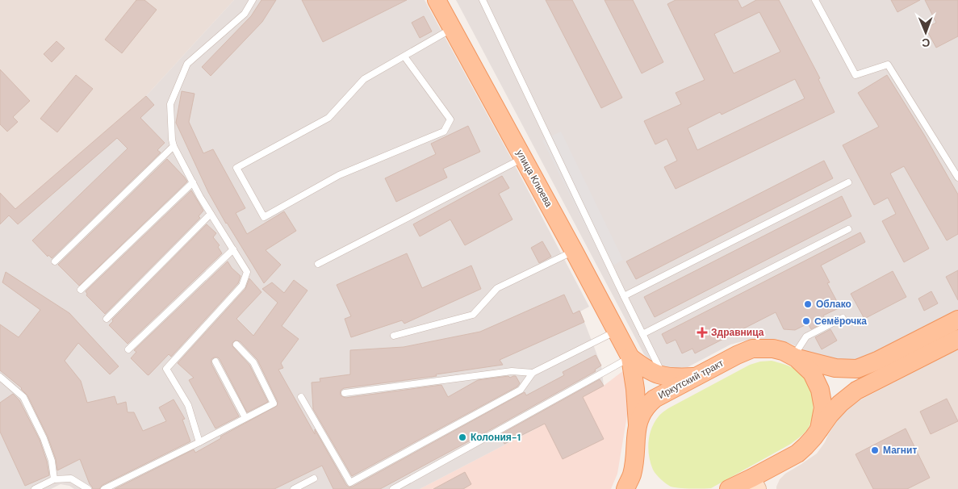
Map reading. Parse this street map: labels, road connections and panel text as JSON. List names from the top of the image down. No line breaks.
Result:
{"streets":{"main road":["улица Клюева","Иркутский тракт"]},"crossings":[["улица Клюева","Иркутский тракт"]],"places":{"other":["Облако","Cемёрочка","Колония-1","Магнит"],"health":["Здравница"]},"north":"bottom"}
